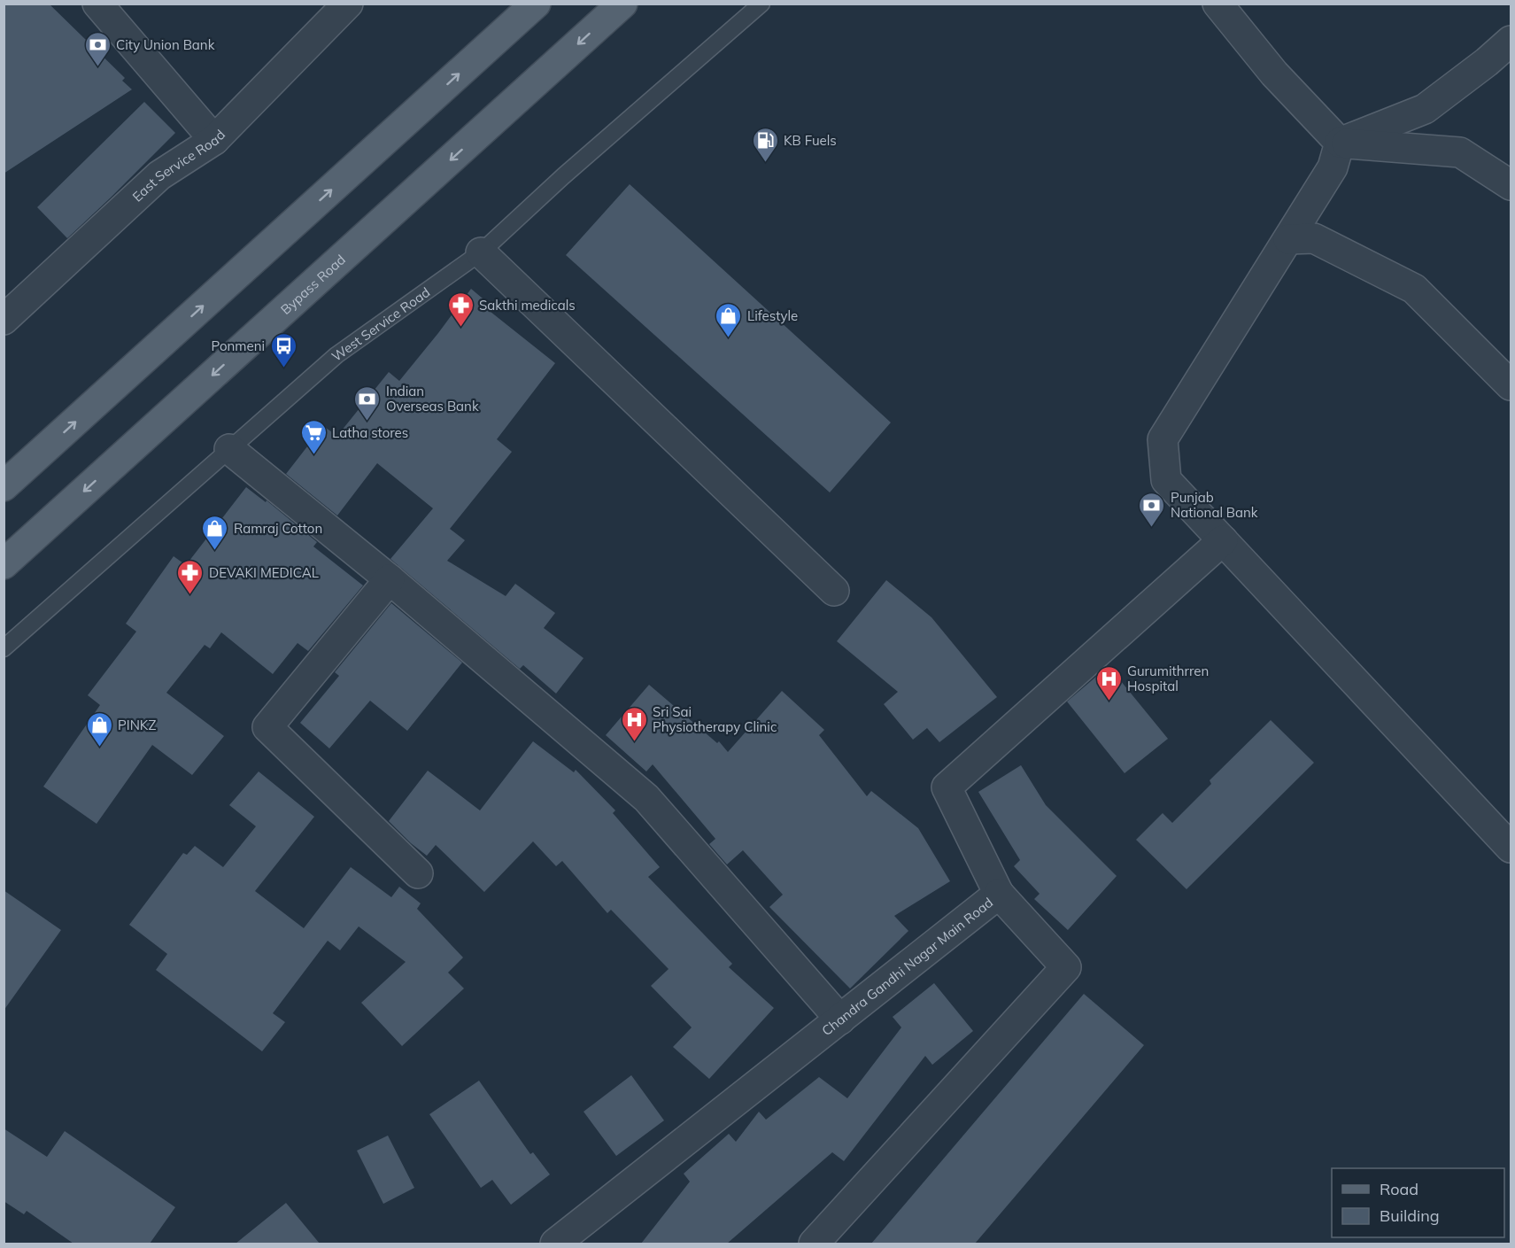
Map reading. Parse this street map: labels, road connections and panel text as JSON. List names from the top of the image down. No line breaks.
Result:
{"streets":{"main road":["Bypass Road"],"street":["East Service Road","Chandra Gandhi Nagar Main Road"],"lane":["West Service Road"]},"places":{"bank":["City Union Bank","Indian Overseas Bank","Punjab National Bank"],"fuel station":["KB Fuels"],"pharmacy":["Sakthi medicals","DEVAKI MEDICAL"],"shop":["Lifestyle","Ramraj Cotton","PINKZ"],"bus stop":["Ponmeni"],"supermarket":["Latha stores"],"hospital":["Gurumithrren Hospital","Sri Sai Physiotherapy Clinic"]},"legend":["Road","Building"]}
